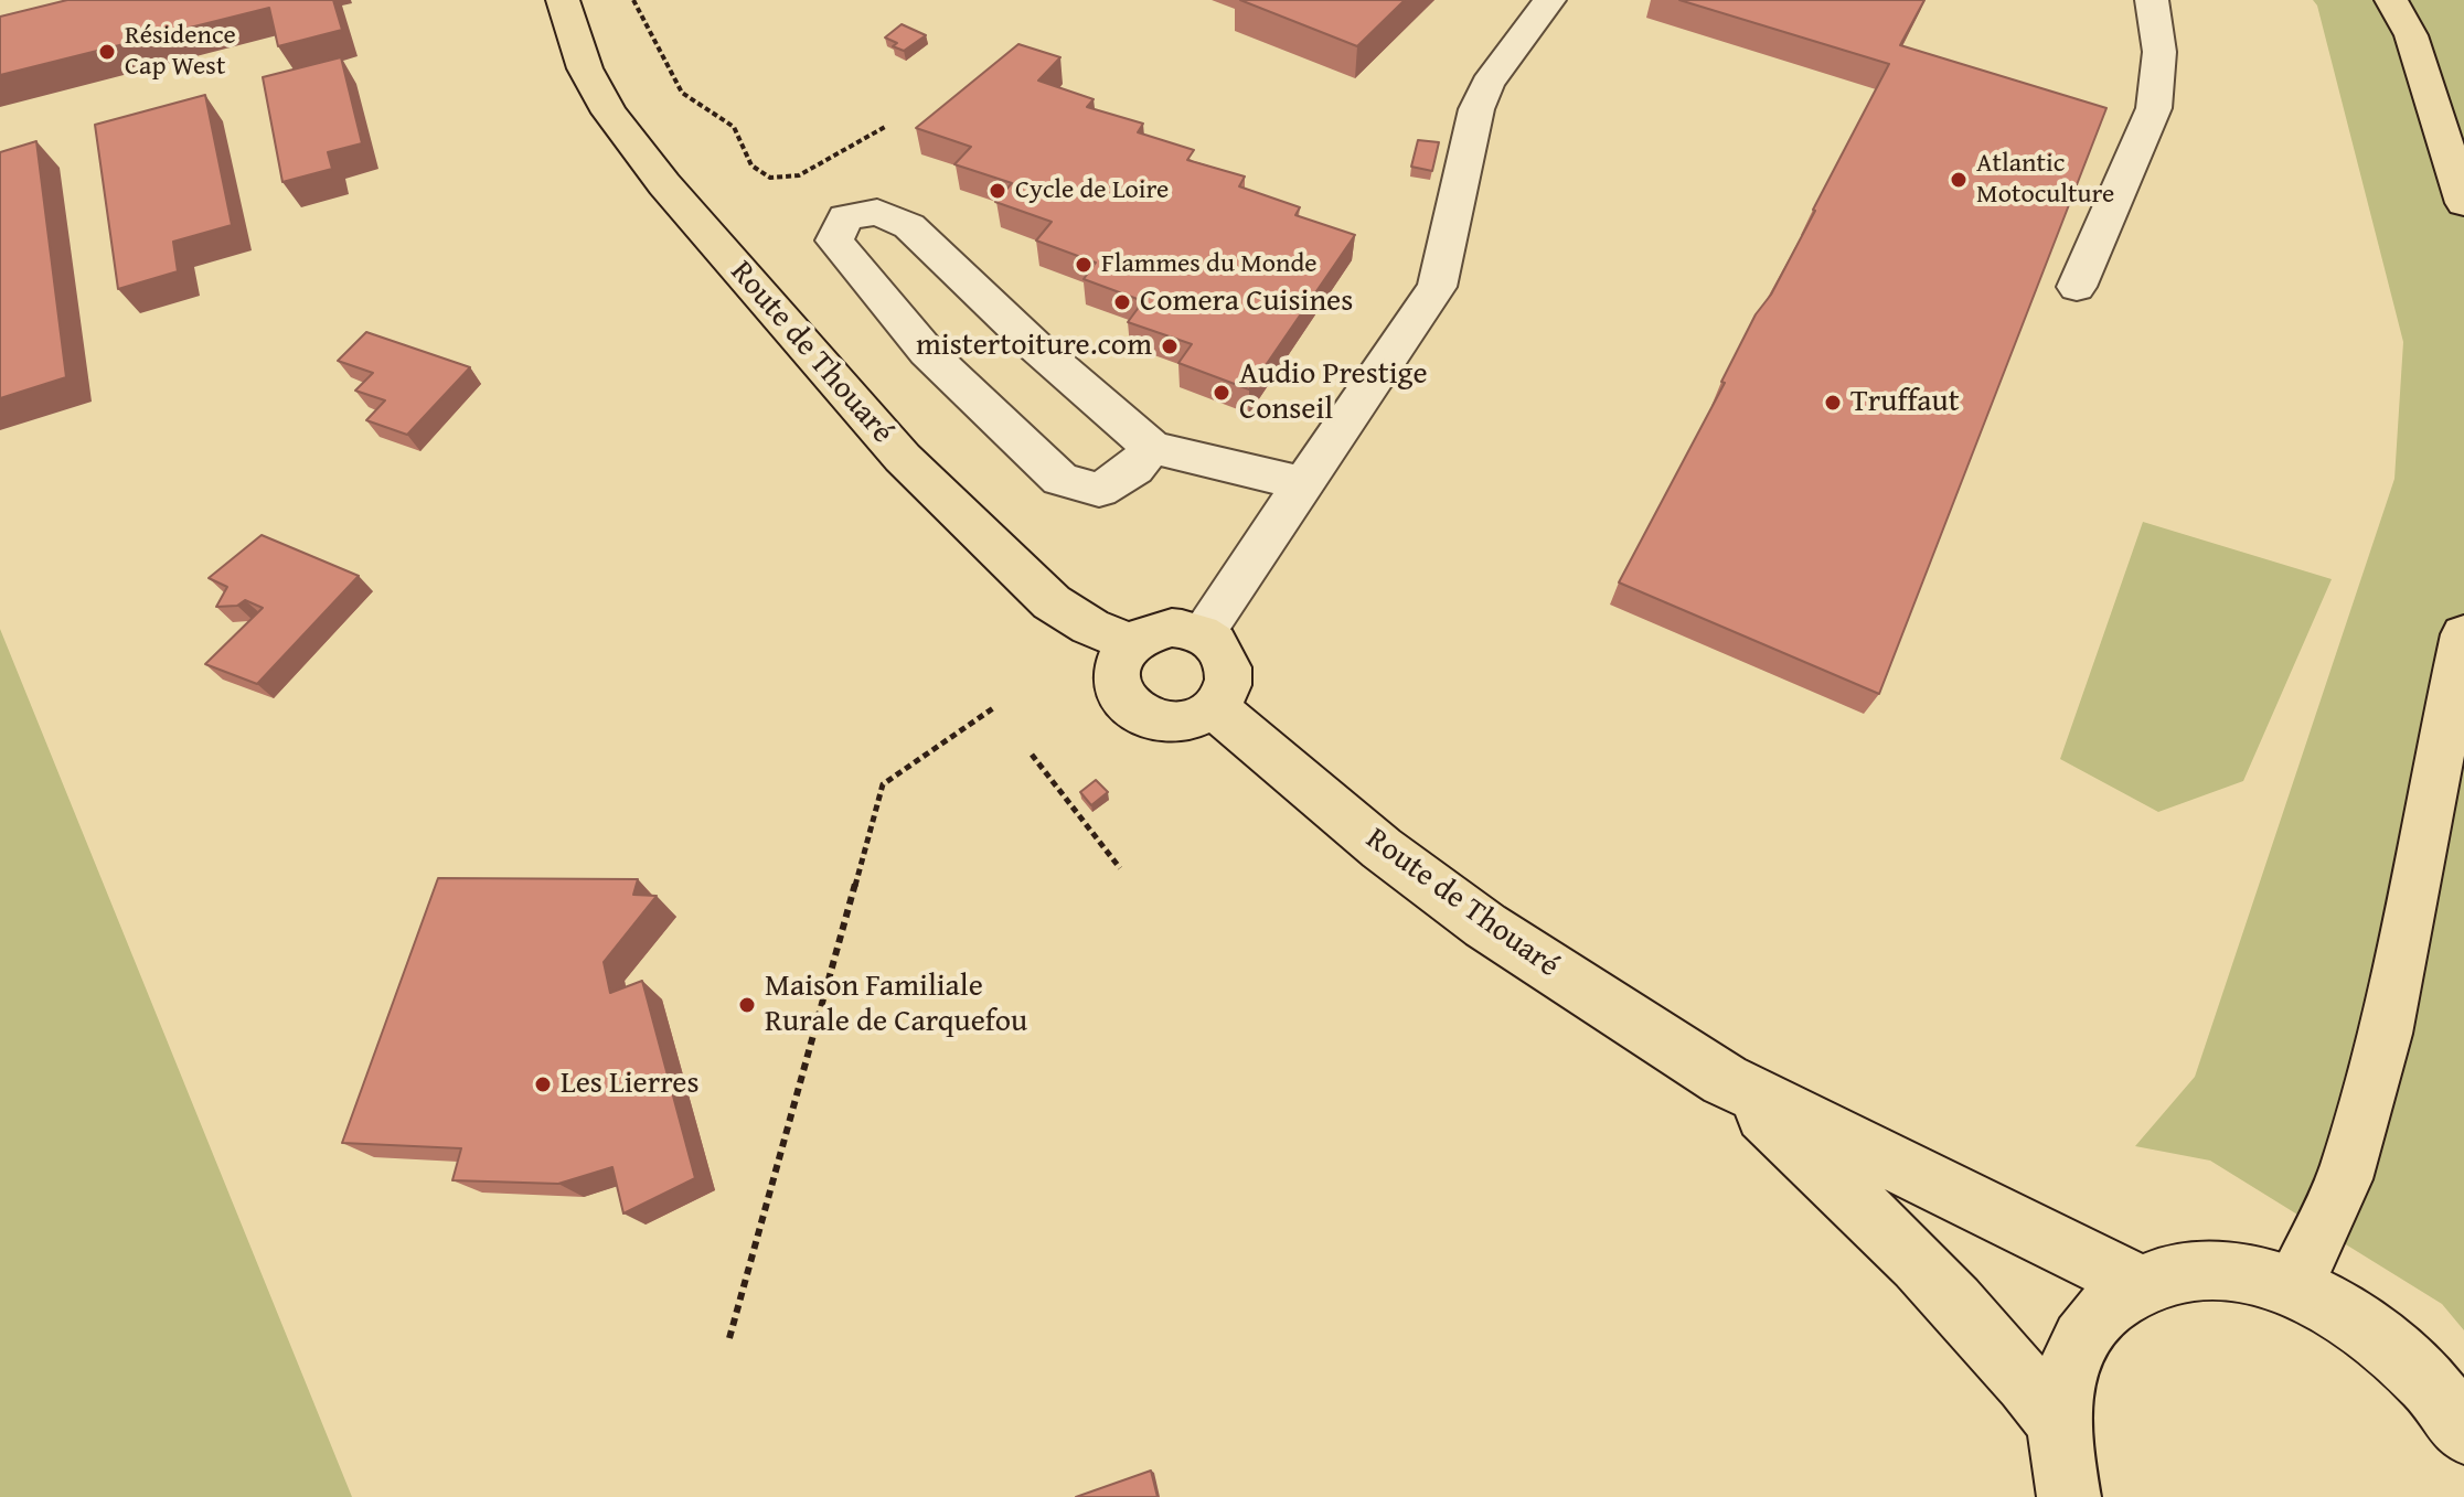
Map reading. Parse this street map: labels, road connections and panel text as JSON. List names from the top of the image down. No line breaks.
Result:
{"streets":{"main road":["Route de Thouaré"]},"places":["Résidence Cap West","Atlantic Motoculture","Cycle de Loire","Flammes du Monde","Comera Cuisines","mistertoiture.com","Audio Prestige Conseil","Truffaut","Maison Familiale Rurale de Carquefou","Les Lierres"]}
